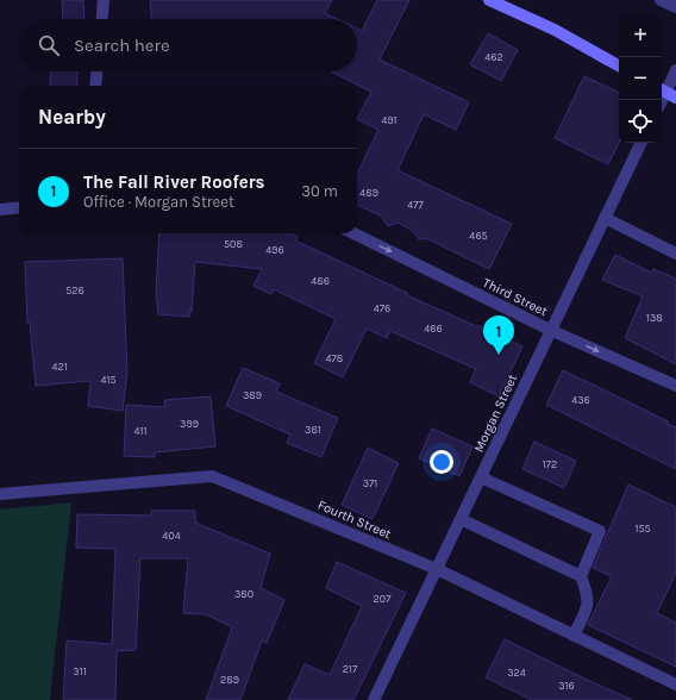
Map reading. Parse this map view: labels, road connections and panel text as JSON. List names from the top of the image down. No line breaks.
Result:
{"streets":{"street":["Third Street","Morgan Street","Fourth Street"]},"crossings":[["Third Street","Morgan Street"],["Morgan Street","Fourth Street"]],"one_way":["Third Street"],"house_numbers":["462","491","489","477","465","508","496","486","526","476","138","466","478","421","415","389","436","399","381","411","172","371","155","404","380","207","217","311","324","289","316"],"page":{"map_buttons":["+","−"],"search":"Search here","heading":"Nearby","list":[{"mark":"1","name":"The Fall River Roofers","note":"Office · Morgan Street","value":"30 m"}],"pins":"1"}}
